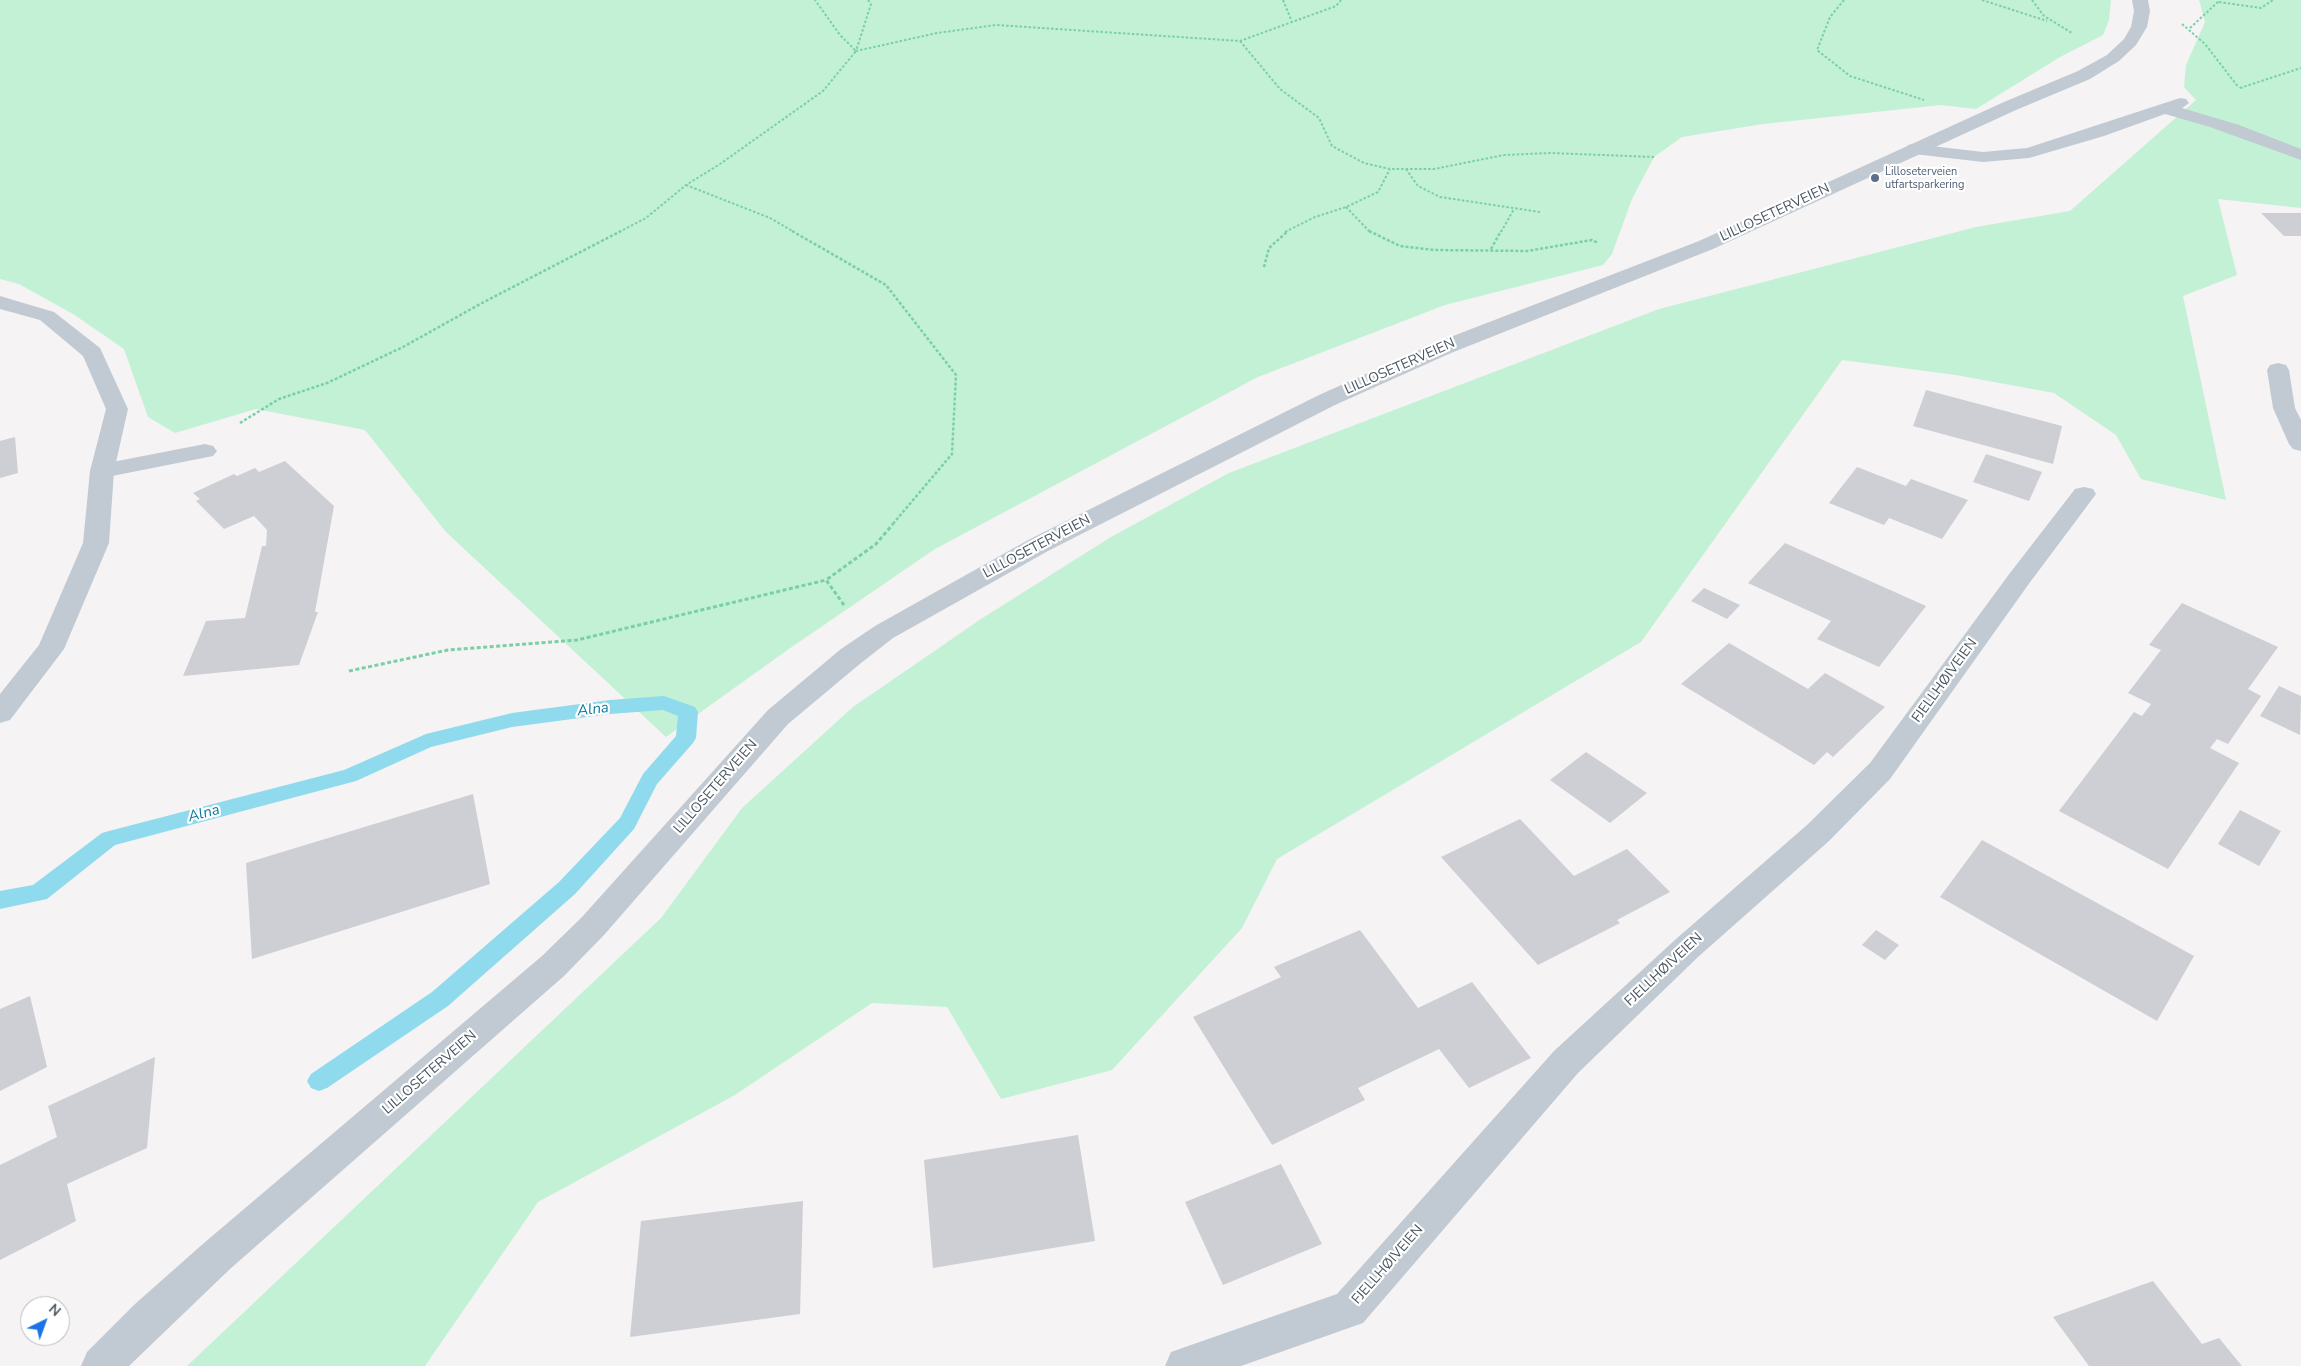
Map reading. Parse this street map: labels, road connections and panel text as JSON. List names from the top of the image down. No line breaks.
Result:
{"streets":{"street":["LILLOSETERVEIEN","FJELLHØIVEIEN"]},"water":["Alna"],"places":["Lilloseterveien utfartsparkering"],"north":"top right"}
